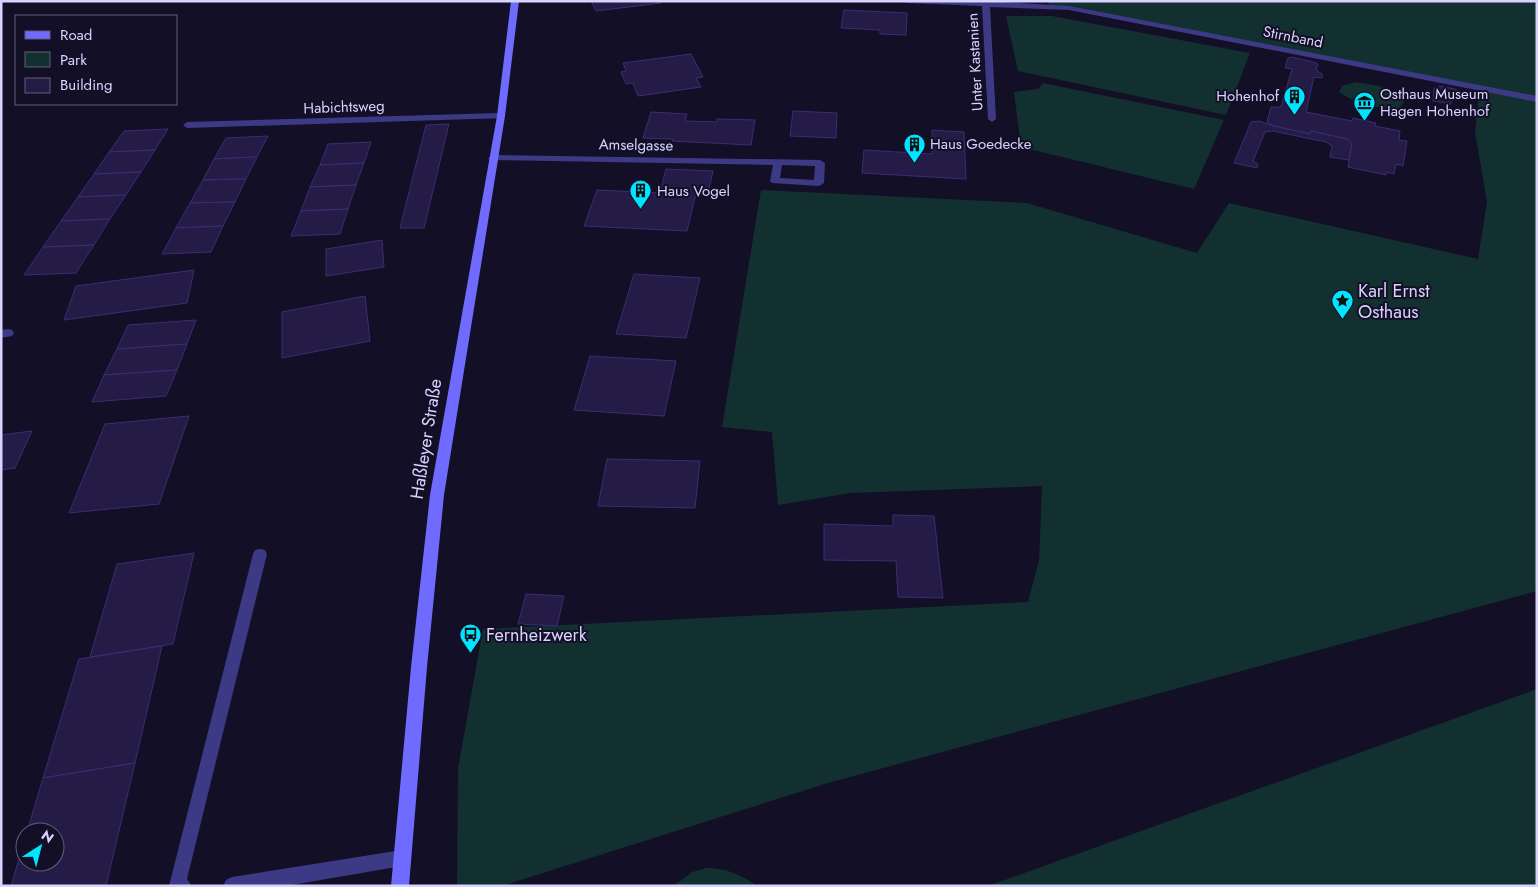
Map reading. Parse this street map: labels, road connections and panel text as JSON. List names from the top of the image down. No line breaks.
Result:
{"streets":{"main road":["Haßleyer Straße"],"street":["Stirnband","Unter Kastanien","Habichtsweg","Amselgasse"]},"crossings":[["Stirnband","Unter Kastanien"],["Habichtsweg","Haßleyer Straße"],["Amselgasse","Haßleyer Straße"]],"places":{"building":["Hohenhof","Haus Goedecke","Haus Vogel"],"museum":["Osthaus Museum Hagen Hohenhof"],"place":["Karl Ernst Osthaus"],"bus stop":["Fernheizwerk"]},"legend":["Road","Park","Building"],"north":"top right"}
